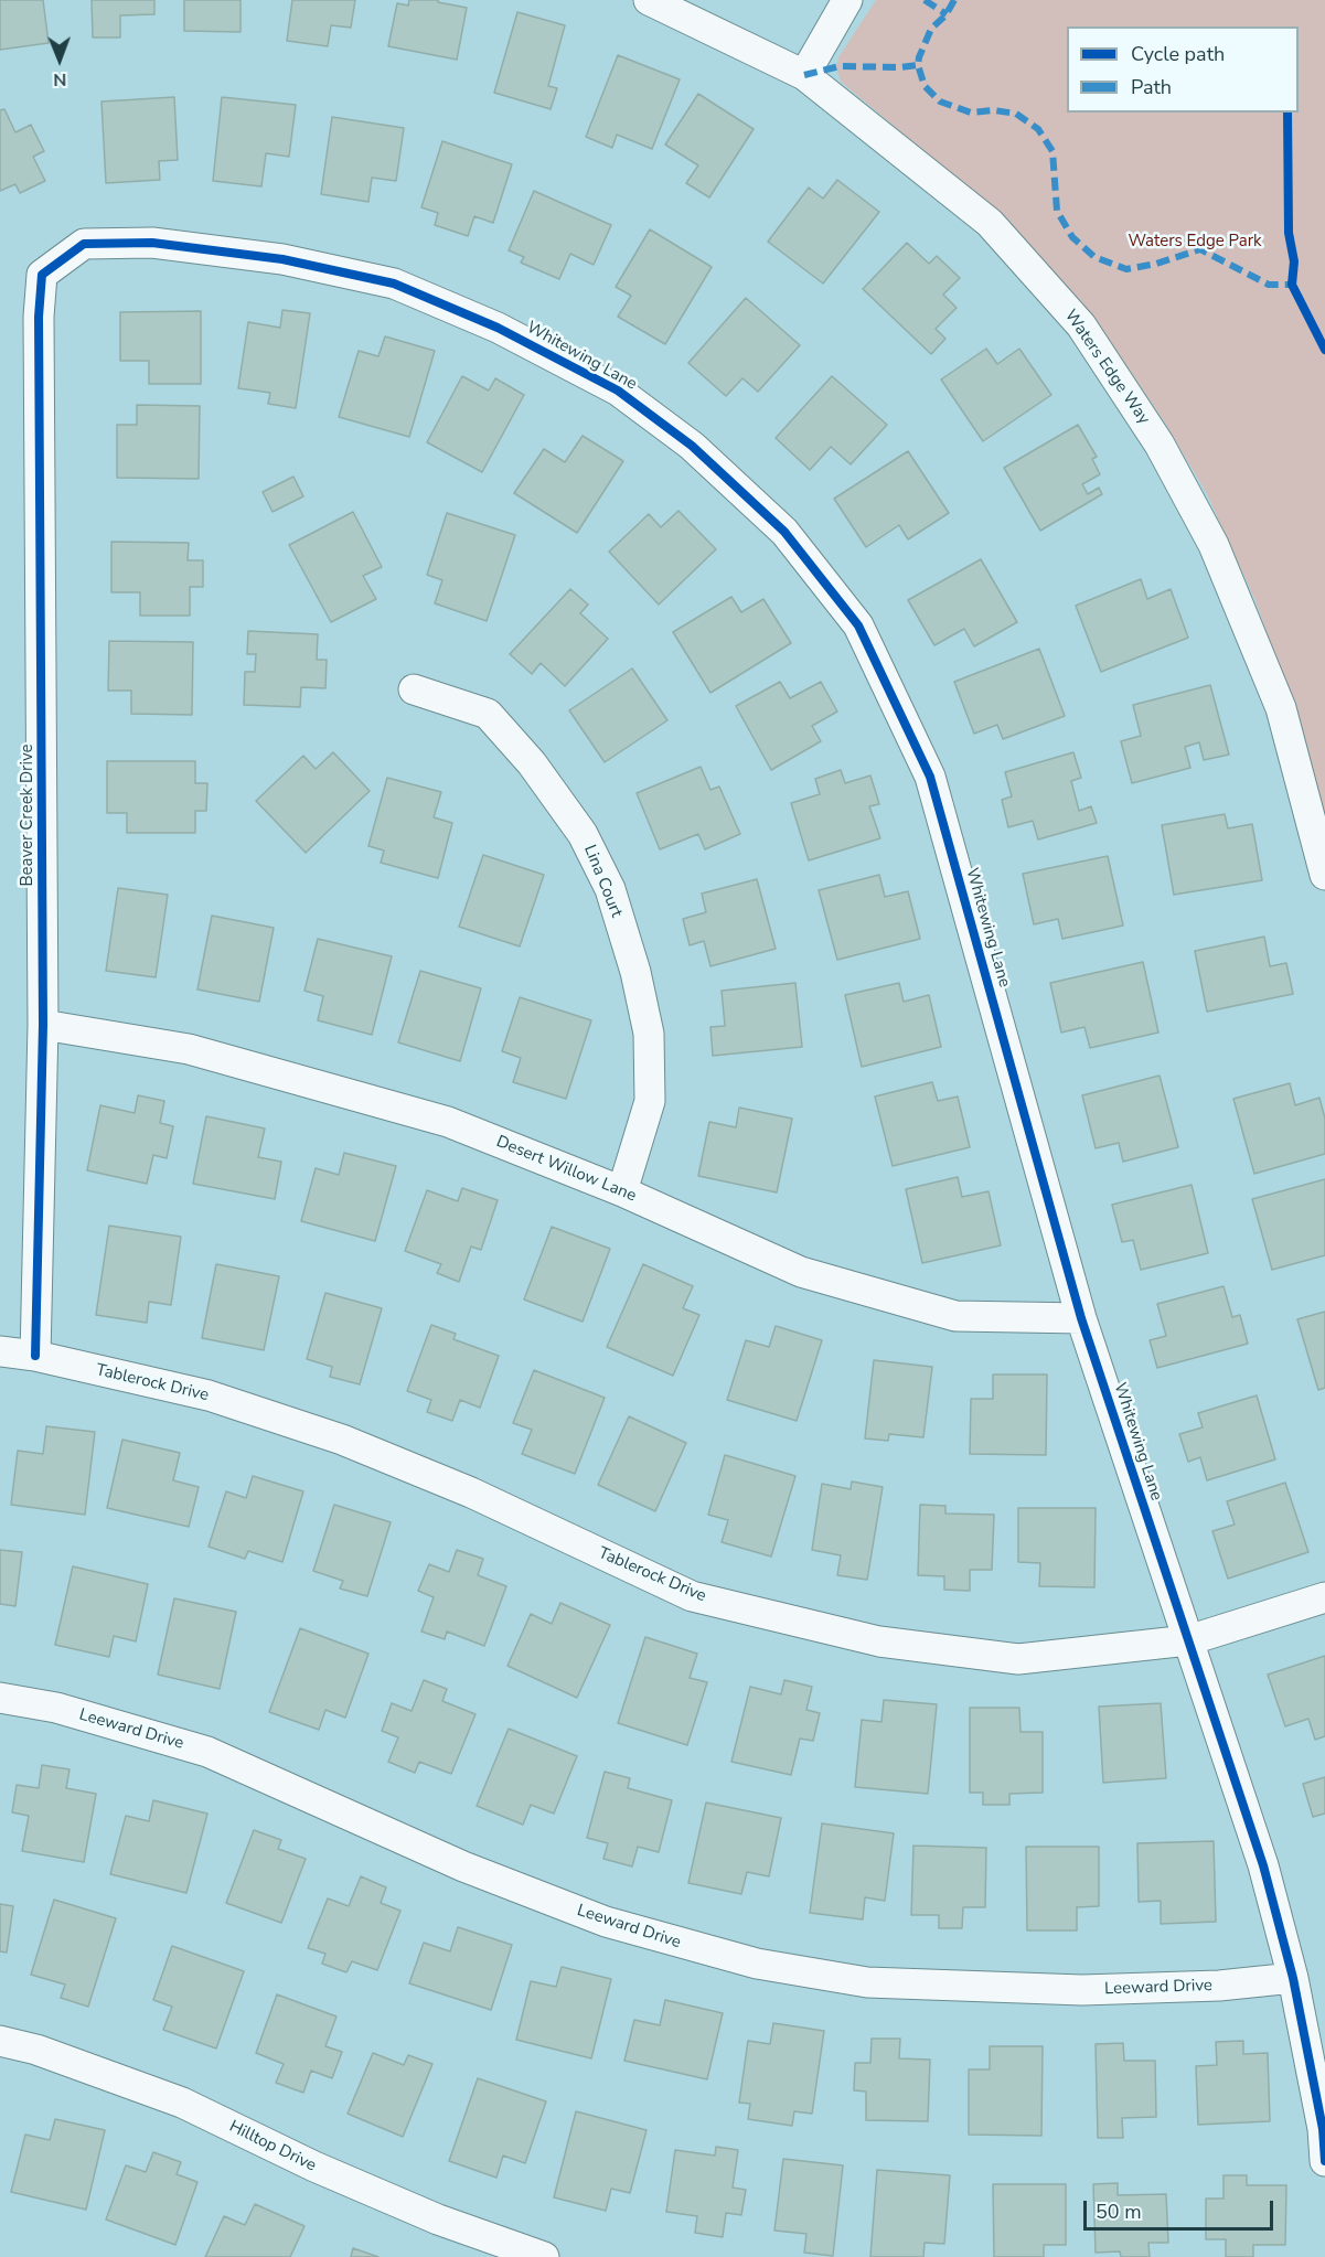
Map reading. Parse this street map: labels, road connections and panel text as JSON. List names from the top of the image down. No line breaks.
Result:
{"streets":{"street":["Whitewing Lane","Waters Edge Way","Beaver Creek Drive","Lina Court","Desert Willow Lane","Tablerock Drive","Leeward Drive","Hilltop Drive"]},"crossings":[["Whitewing Lane","Beaver Creek Drive"],["Whitewing Lane","Desert Willow Lane"],["Whitewing Lane","Tablerock Drive"],["Whitewing Lane","Leeward Drive"],["Beaver Creek Drive","Desert Willow Lane"],["Beaver Creek Drive","Tablerock Drive"],["Lina Court","Desert Willow Lane"]],"parks":["Waters Edge Park"],"legend":["Cycle path","Path"],"scale_bar":"50 m","north":"bottom"}
